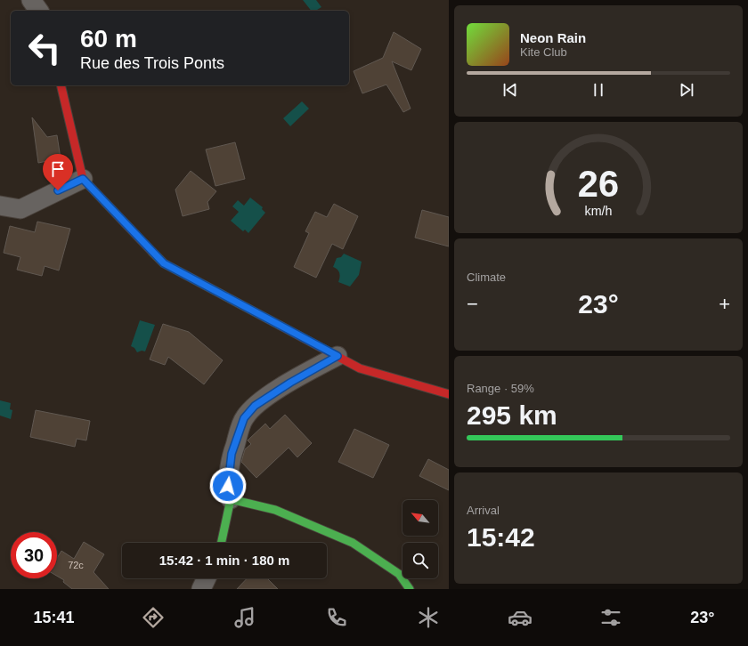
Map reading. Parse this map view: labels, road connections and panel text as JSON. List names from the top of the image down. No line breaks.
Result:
{"house_numbers":["72c"],"north":"top left","page":{"turn":["60 m","Rue des Trois Ponts"],"song":["Neon Rain","Kite Club"],"tile":["Climate",["Range · 59%","295 km"],["Arrival","15:42"]],"heat":["−","23°","+"],"limit":"30","trip":"15:42 · 1 min · 180 m","tabs":["15:41","23°"],"gauge":["26","km/h"]}}
